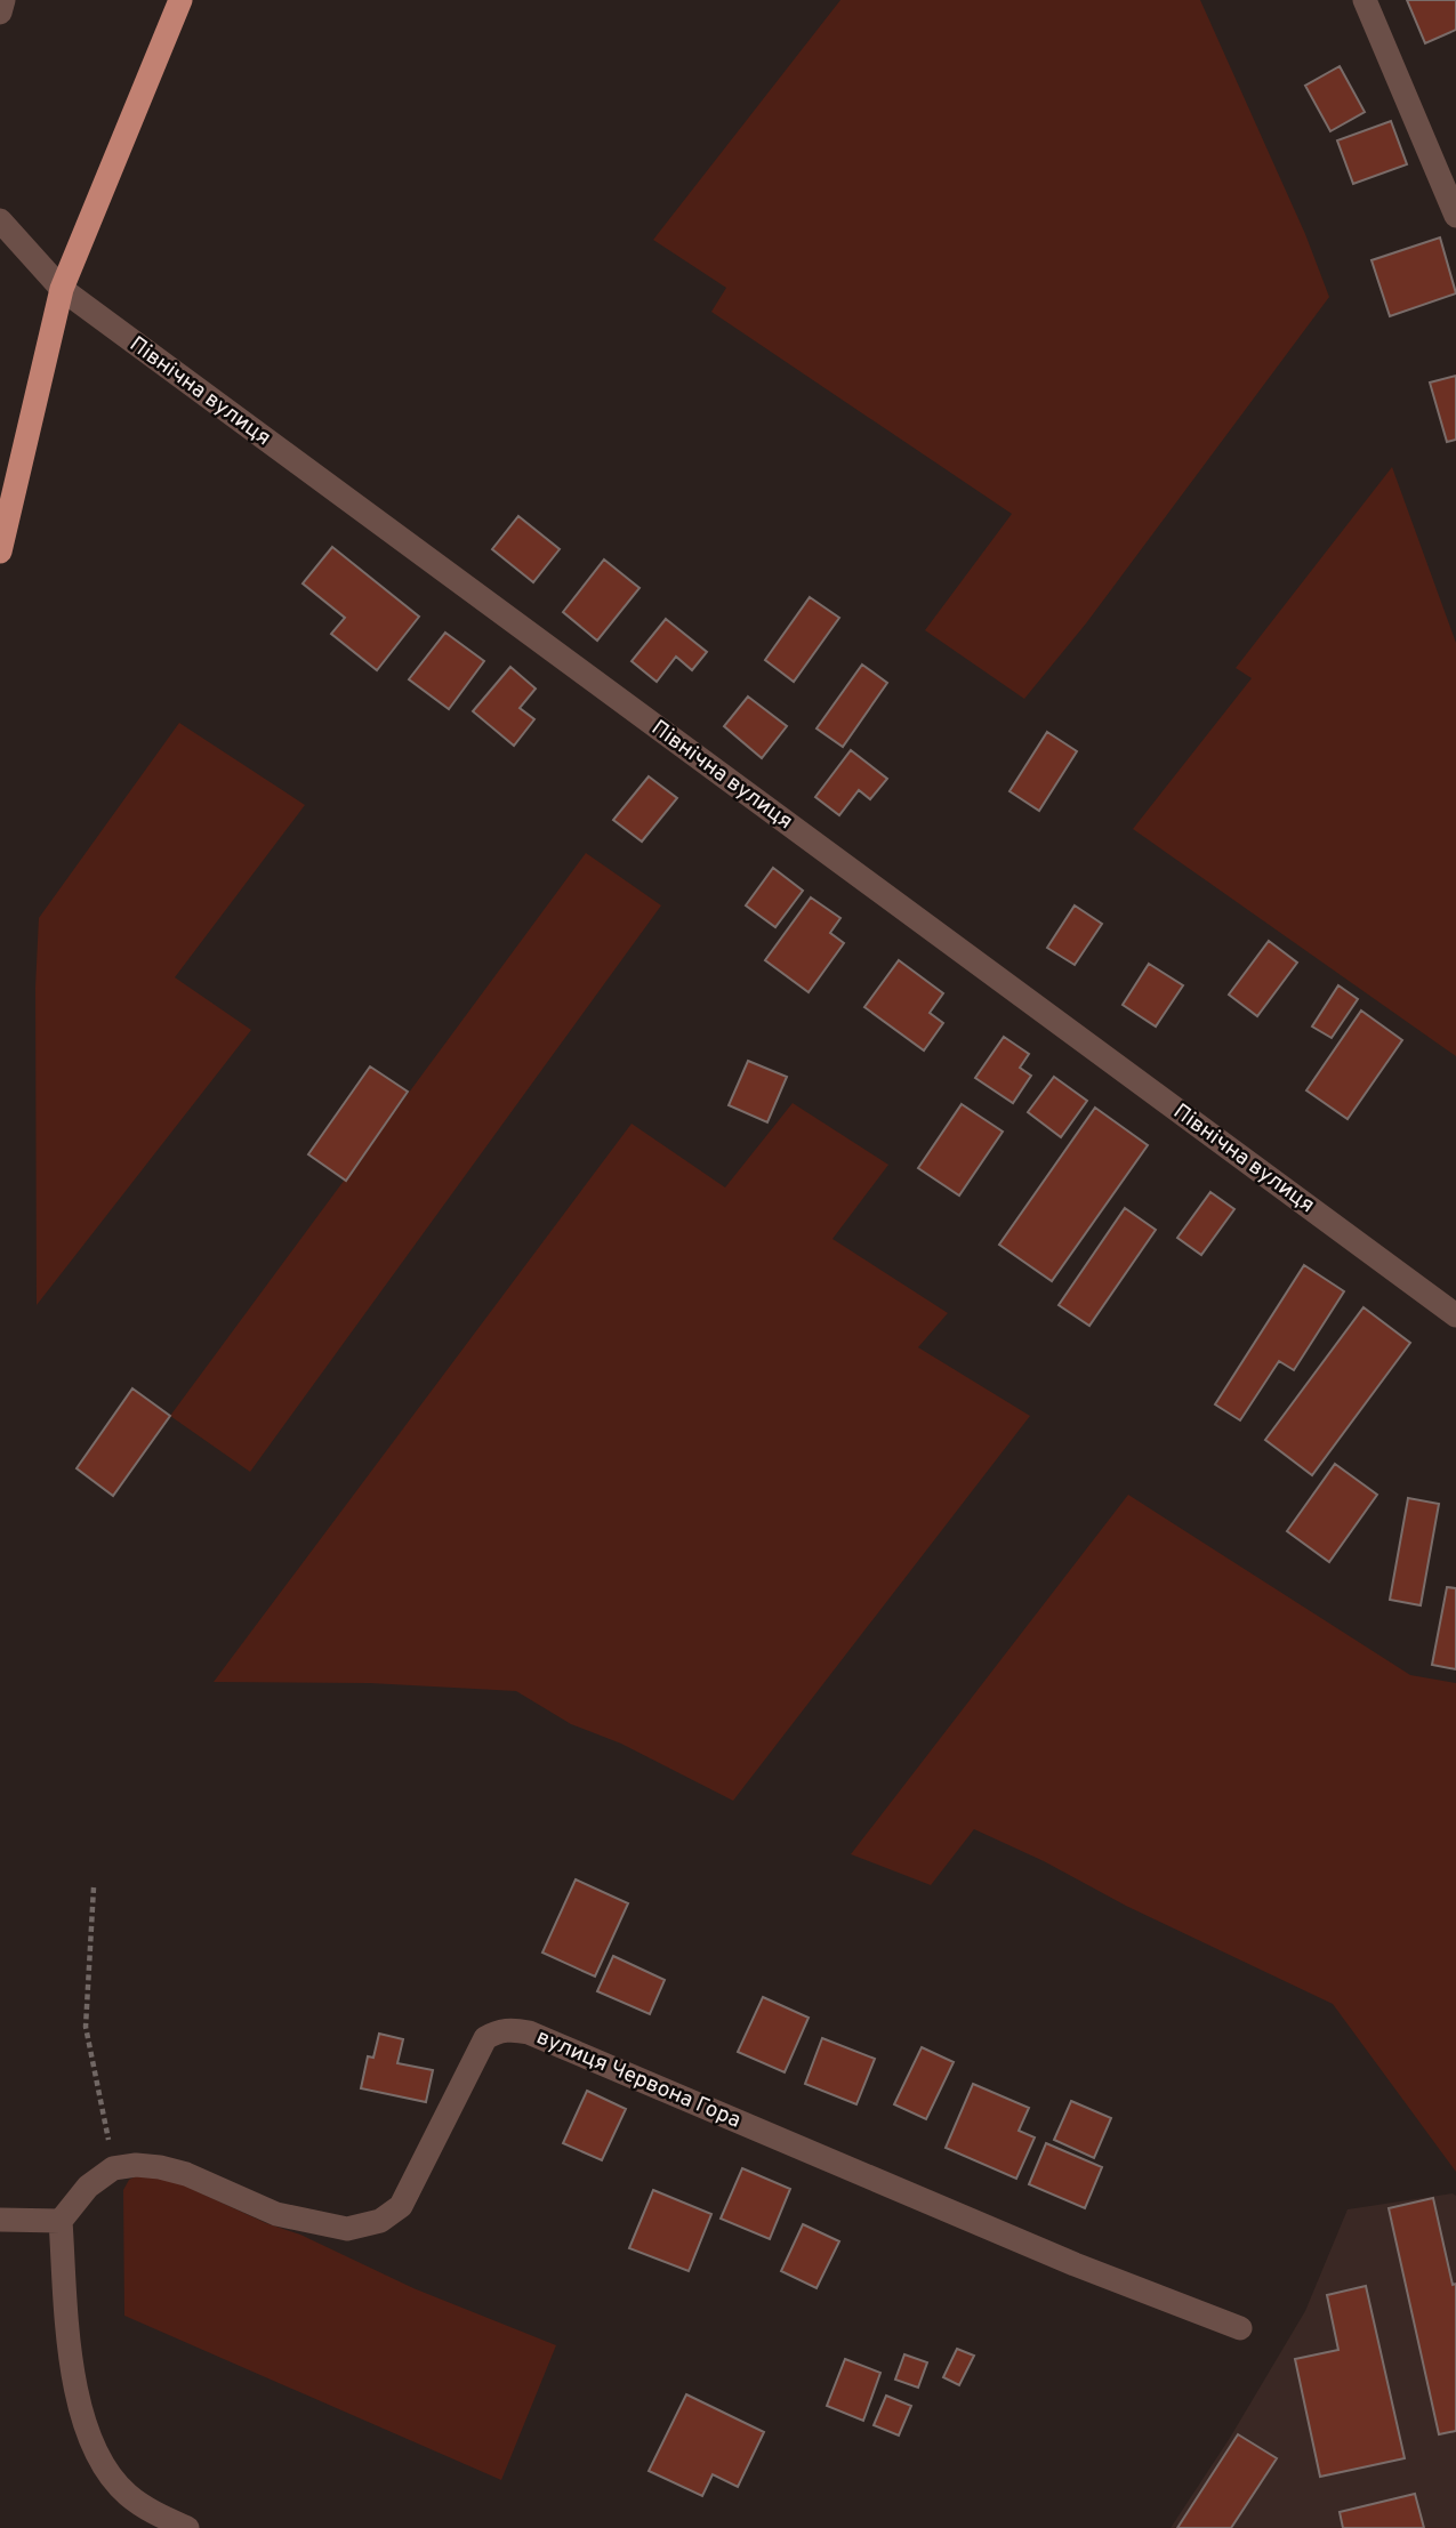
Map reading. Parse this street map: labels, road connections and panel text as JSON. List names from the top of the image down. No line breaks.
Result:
{"streets":{"street":["Північна вулиця","вулиця Червона Гора"]}}
